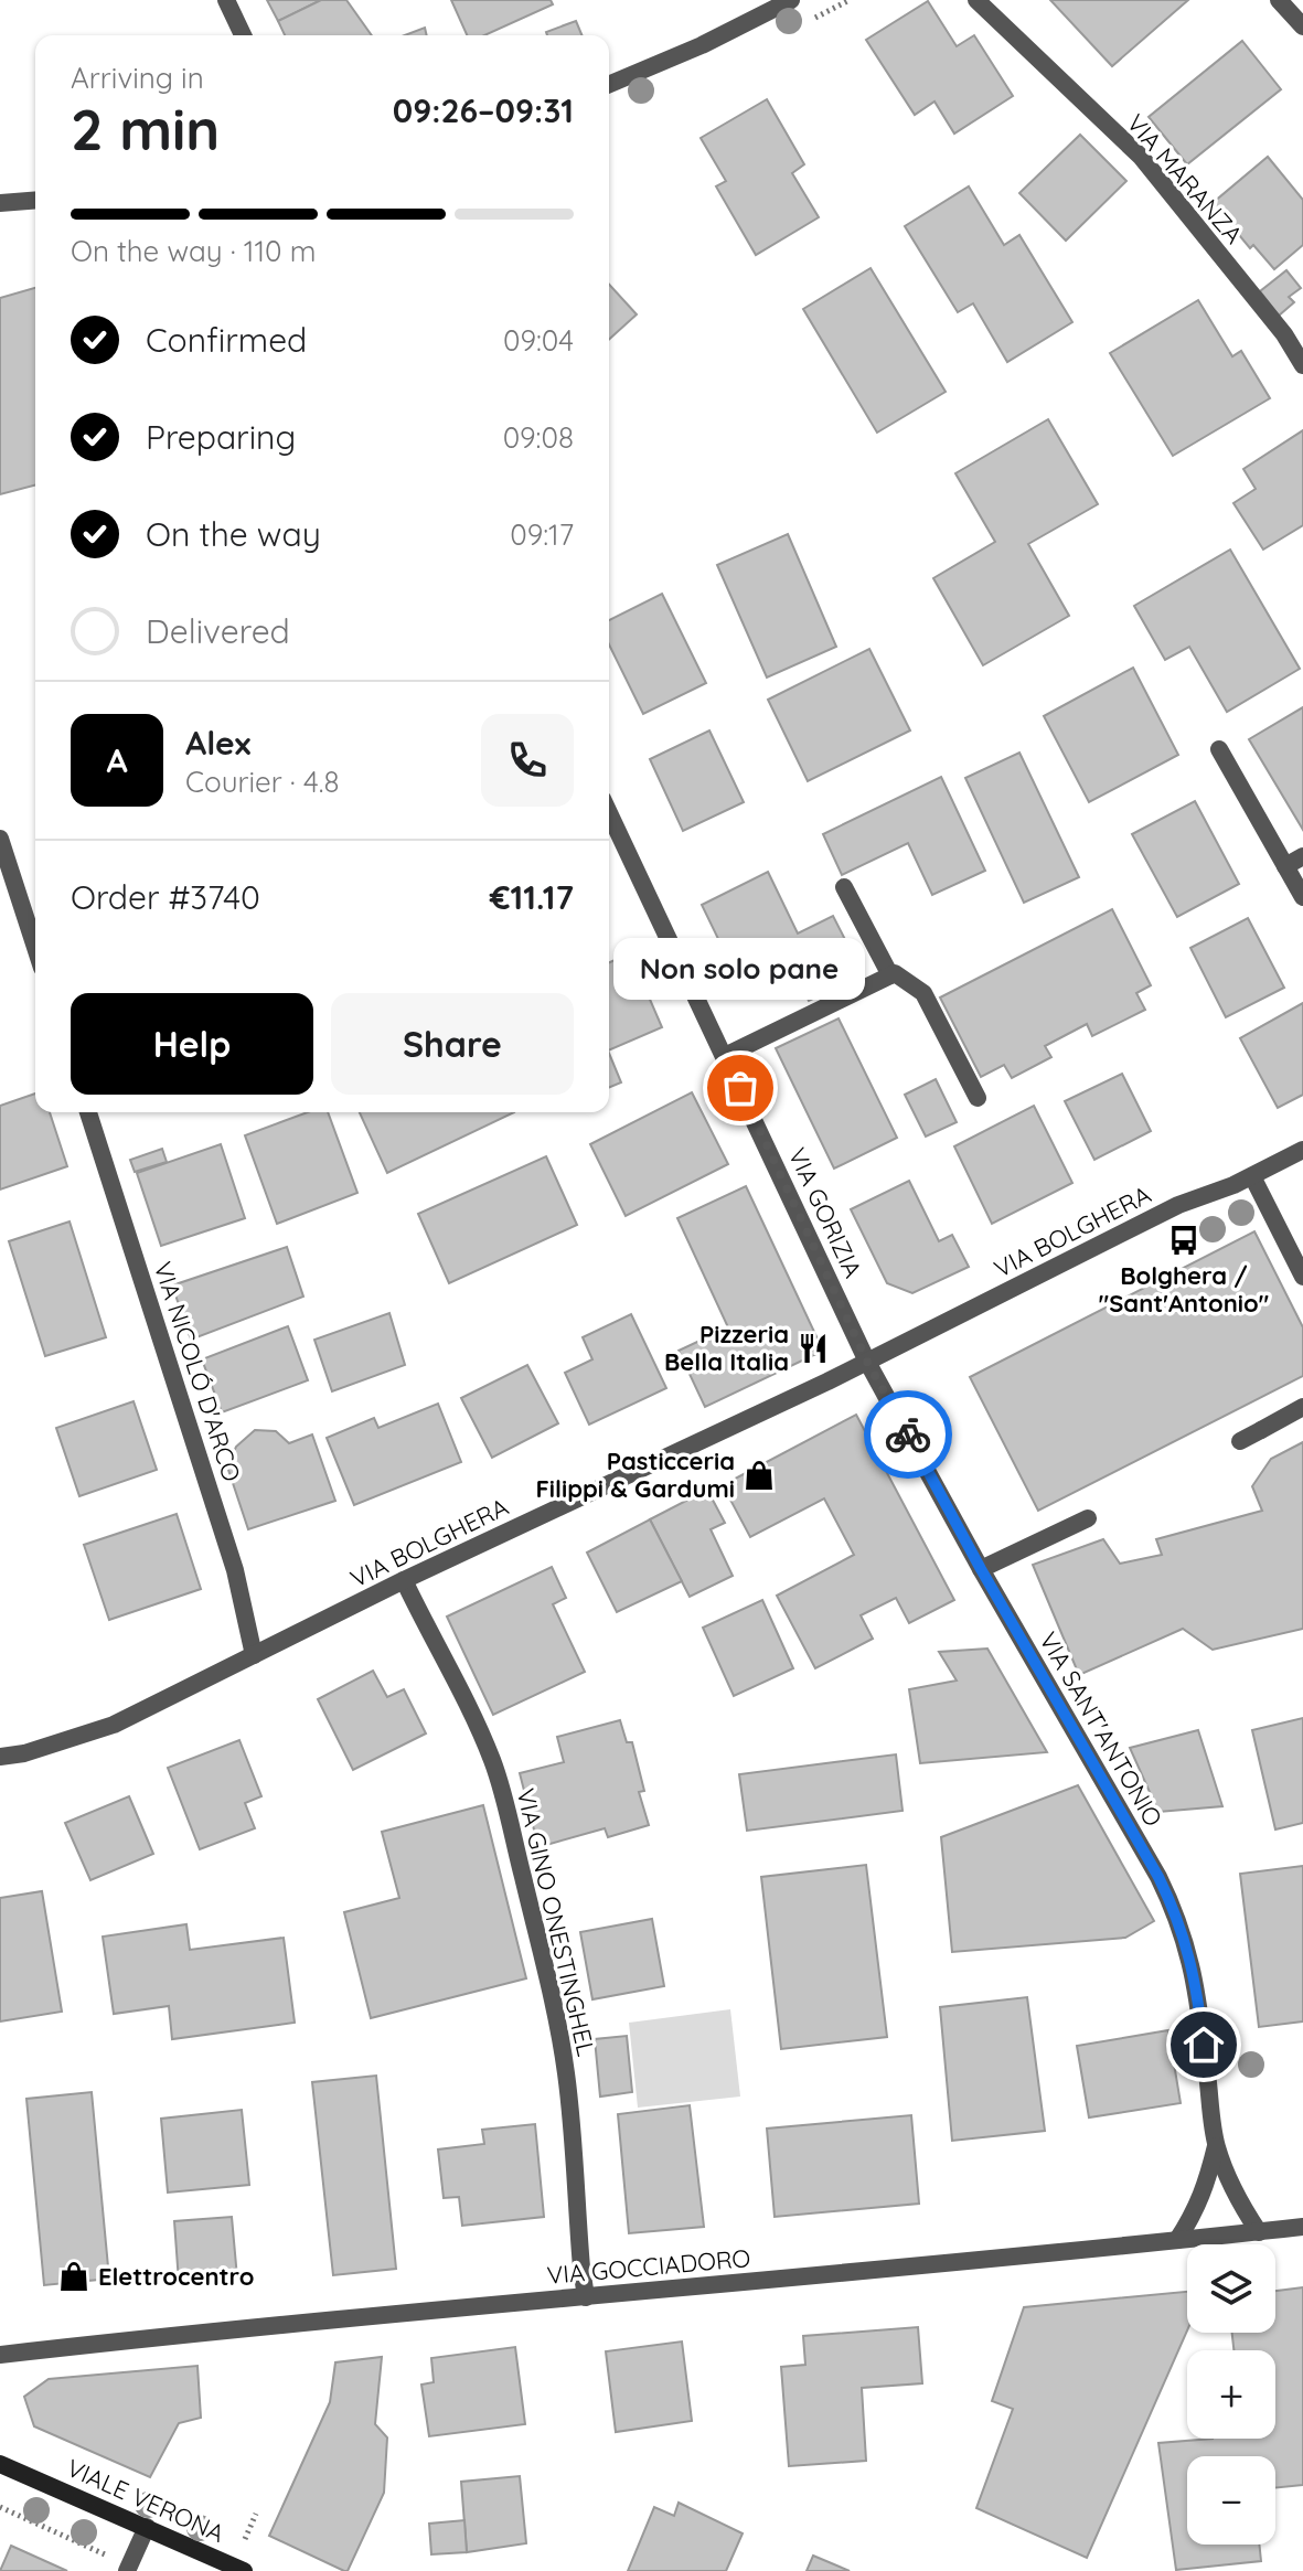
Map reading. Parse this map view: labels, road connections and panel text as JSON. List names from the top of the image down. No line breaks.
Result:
{"streets":{"main road":["VIALE VERONA"],"street":["VIA MARANZA","VIA GORIZIA","VIA BOLGHERA","VIA NICOLÓ D'ARCO","VIA SANT'ANTONIO","VIA GINO ONESTINGHEL","VIA GOCCIADORO"]},"crossings":[["VIA GORIZIA","VIA BOLGHERA"],["VIA GORIZIA","VIA SANT'ANTONIO"],["VIA BOLGHERA","VIA NICOLÓ D'ARCO"],["VIA BOLGHERA","VIA SANT'ANTONIO"],["VIA BOLGHERA","VIA GINO ONESTINGHEL"],["VIA SANT'ANTONIO","VIA GOCCIADORO"],["VIA GINO ONESTINGHEL","VIA GOCCIADORO"]],"places":{"other":["Non solo pane"],"bus stop":["Bolghera / \"Sant'Antonio\""],"restaurant":["Pizzeria Bella Italia"],"shop":["Pasticceria Filippi & Gardumi","Elettrocentro"]},"page":{"heading":["2 min","Arriving in","09:26–09:31"],"panel":["Alex","Courier · 4.8","Order #3740","€11.17"],"bar":"On the way · 110 m","list":[["Confirmed","09:04"],["Preparing","09:08"],["On the way","09:17"],"Delivered"],"round":"A","bubble":"Non solo pane","buttons":["Help","Share"],"map_buttons":["+","−"]}}
